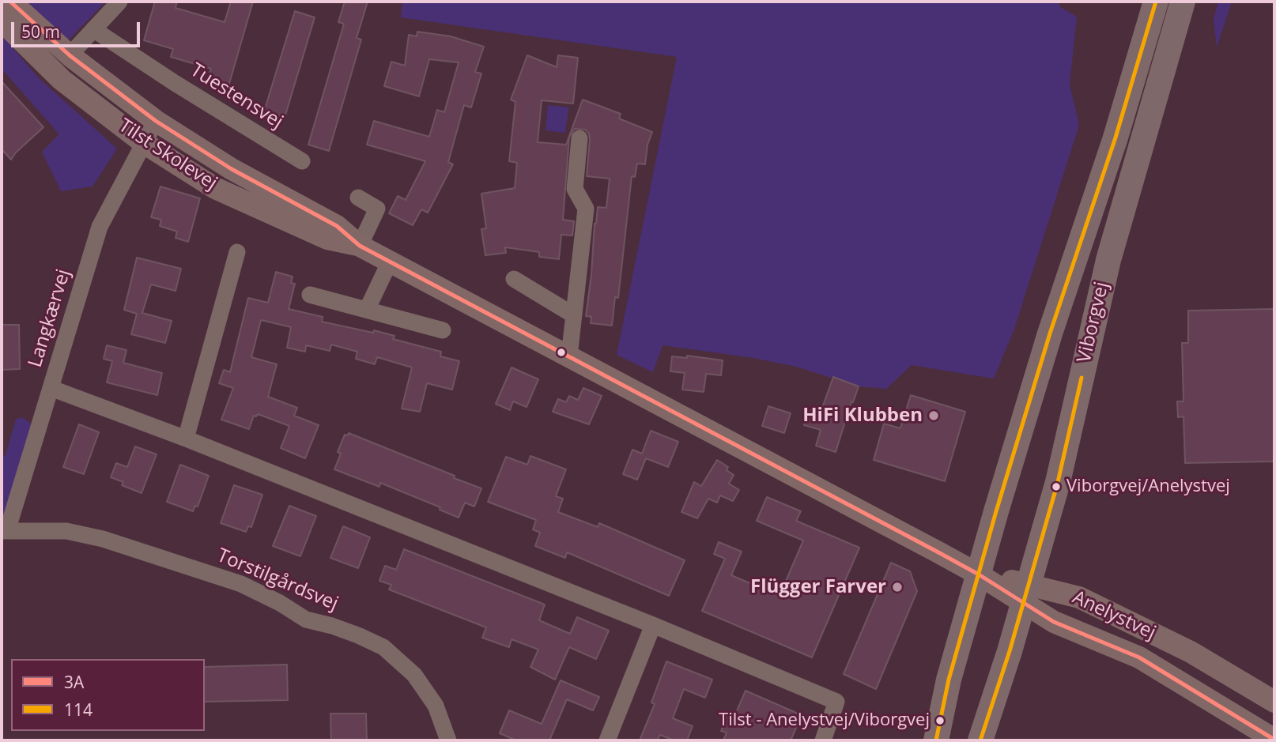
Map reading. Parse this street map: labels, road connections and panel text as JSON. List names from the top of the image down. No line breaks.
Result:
{"streets":{"main road":["Viborgvej"],"street":["Tuestensvej","Tilst Skolevej","Langkærvej","Torstilgårdsvej","Anelystvej"]},"crossings":[["Tilst Skolevej","Langkærvej"],["Tilst Skolevej","Viborgvej"],["Tilst Skolevej","Anelystvej"],["Langkærvej","Torstilgårdsvej"],["Viborgvej","Anelystvej"]],"places":["HiFi Klubben","Viborgvej/Anelystvej","Flügger Farver","Tilst - Anelystvej/Viborgvej"],"lines":["transit line 3A","transit line 114"],"legend":["3A","114"],"scale_bar":"50 m"}
